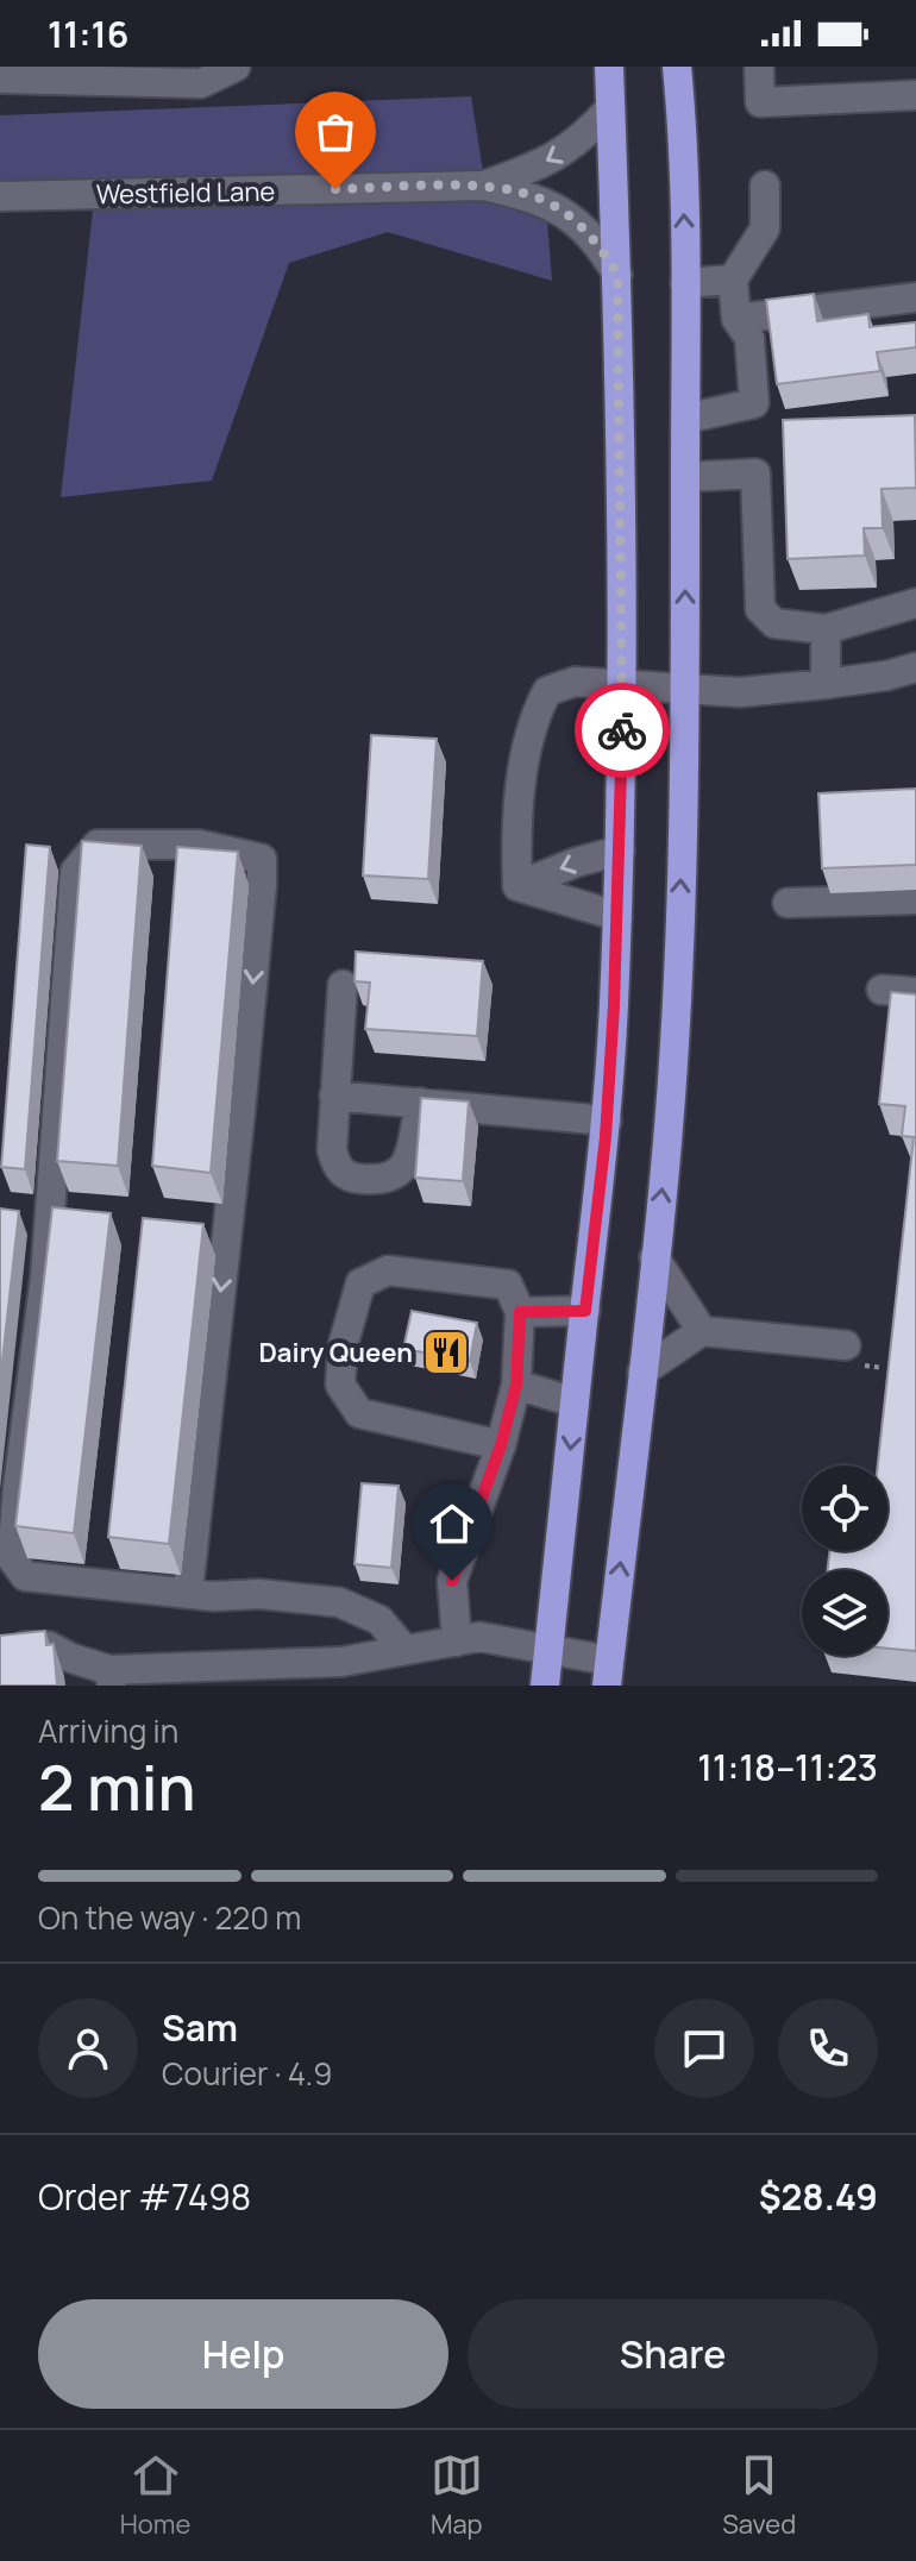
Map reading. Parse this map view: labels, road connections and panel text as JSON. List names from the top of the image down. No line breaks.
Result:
{"streets":{"street":["Westfield Lane"]},"places":{"restaurant":["Dairy Queen"]},"page":{"status":"11:16","heading":["2 min","Arriving in","11:18–11:23"],"panel":["Sam","Courier · 4.9","Order #7498","$28.49"],"bar":"On the way · 220 m","buttons":["Help","Share"],"tabs":["Home","Map","Saved"]}}
